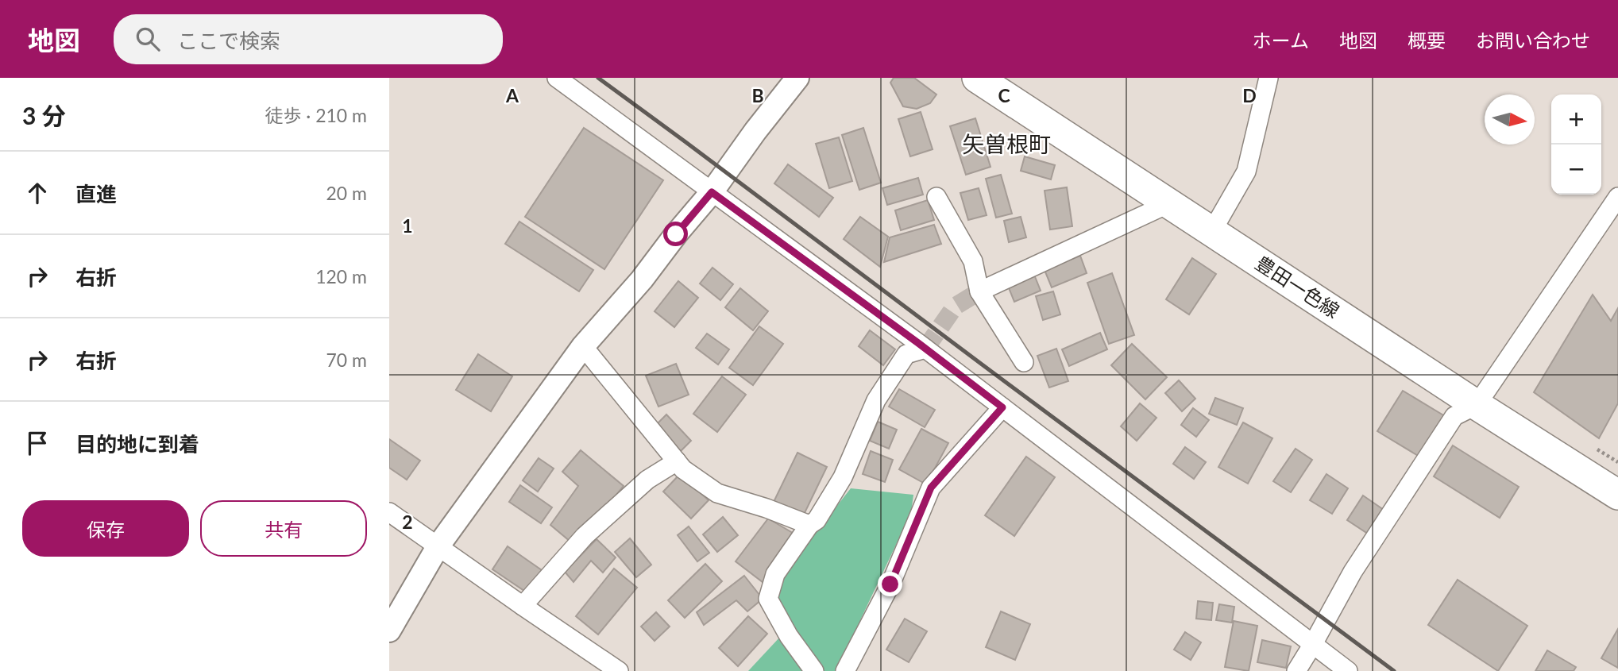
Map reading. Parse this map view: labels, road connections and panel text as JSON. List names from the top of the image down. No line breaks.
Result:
{"streets":{"main road":["豊田一色線"]},"districts":["矢曽根町"],"north":"right","page":{"header":"地図","search":"ここで検索","nav":["ホーム","地図","概要","お問い合わせ"],"heading":["3 分","徒歩 · 210 m"],"map_buttons":["+","−"],"list":[["直進","20 m"],["右折","120 m"],["右折","70 m"],"目的地に到着"],"buttons":["保存","共有"]},"grid":{"columns":["A","B","C","D"],"rows":["1","2"]}}
